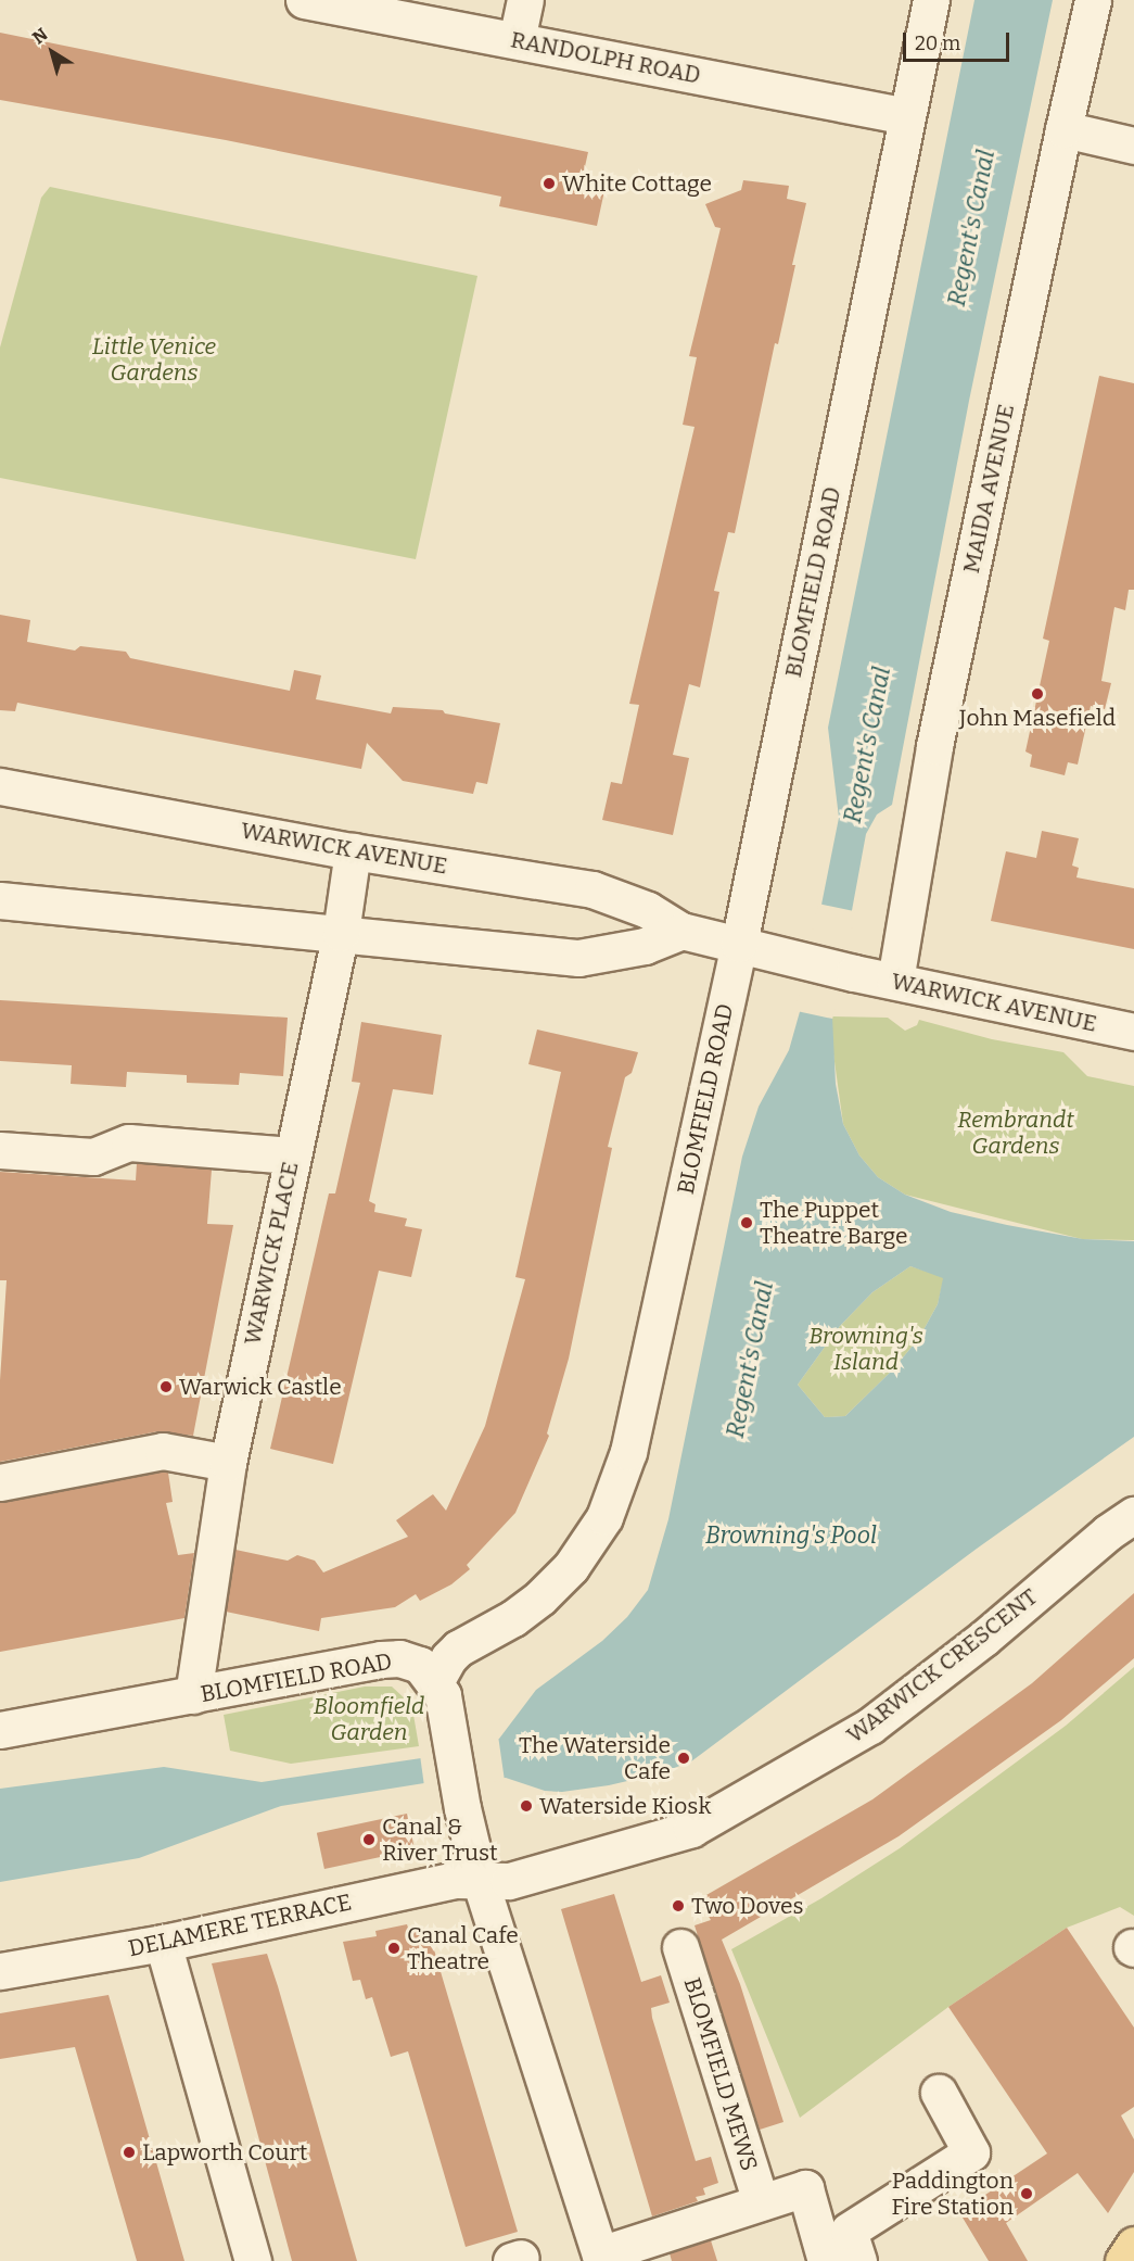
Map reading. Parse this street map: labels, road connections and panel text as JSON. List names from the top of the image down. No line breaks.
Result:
{"streets":{"street":["RANDOLPH ROAD","MAIDA AVENUE","BLOMFIELD ROAD","WARWICK AVENUE","WARWICK PLACE","WARWICK CRESCENT","DELAMERE TERRACE","BLOMFIELD MEWS"]},"crossings":[["RANDOLPH ROAD","BLOMFIELD ROAD"],["MAIDA AVENUE","WARWICK AVENUE"],["BLOMFIELD ROAD","WARWICK AVENUE"],["BLOMFIELD ROAD","WARWICK PLACE"],["WARWICK AVENUE","WARWICK PLACE"],["WARWICK CRESCENT","DELAMERE TERRACE"]],"water":["Regent's Canal","Browning's Pool"],"parks":["Little Venice Gardens","Rembrandt Gardens","Browning's Island","Bloomfield Garden"],"places":["White Cottage","John Masefield","The Puppet Theatre Barge","Warwick Castle","The Waterside Cafe","Waterside Kiosk","Canal & River Trust","Two Doves","Canal Cafe Theatre","Lapworth Court","Paddington Fire Station"],"scale_bar":"20 m","north":"top left"}
